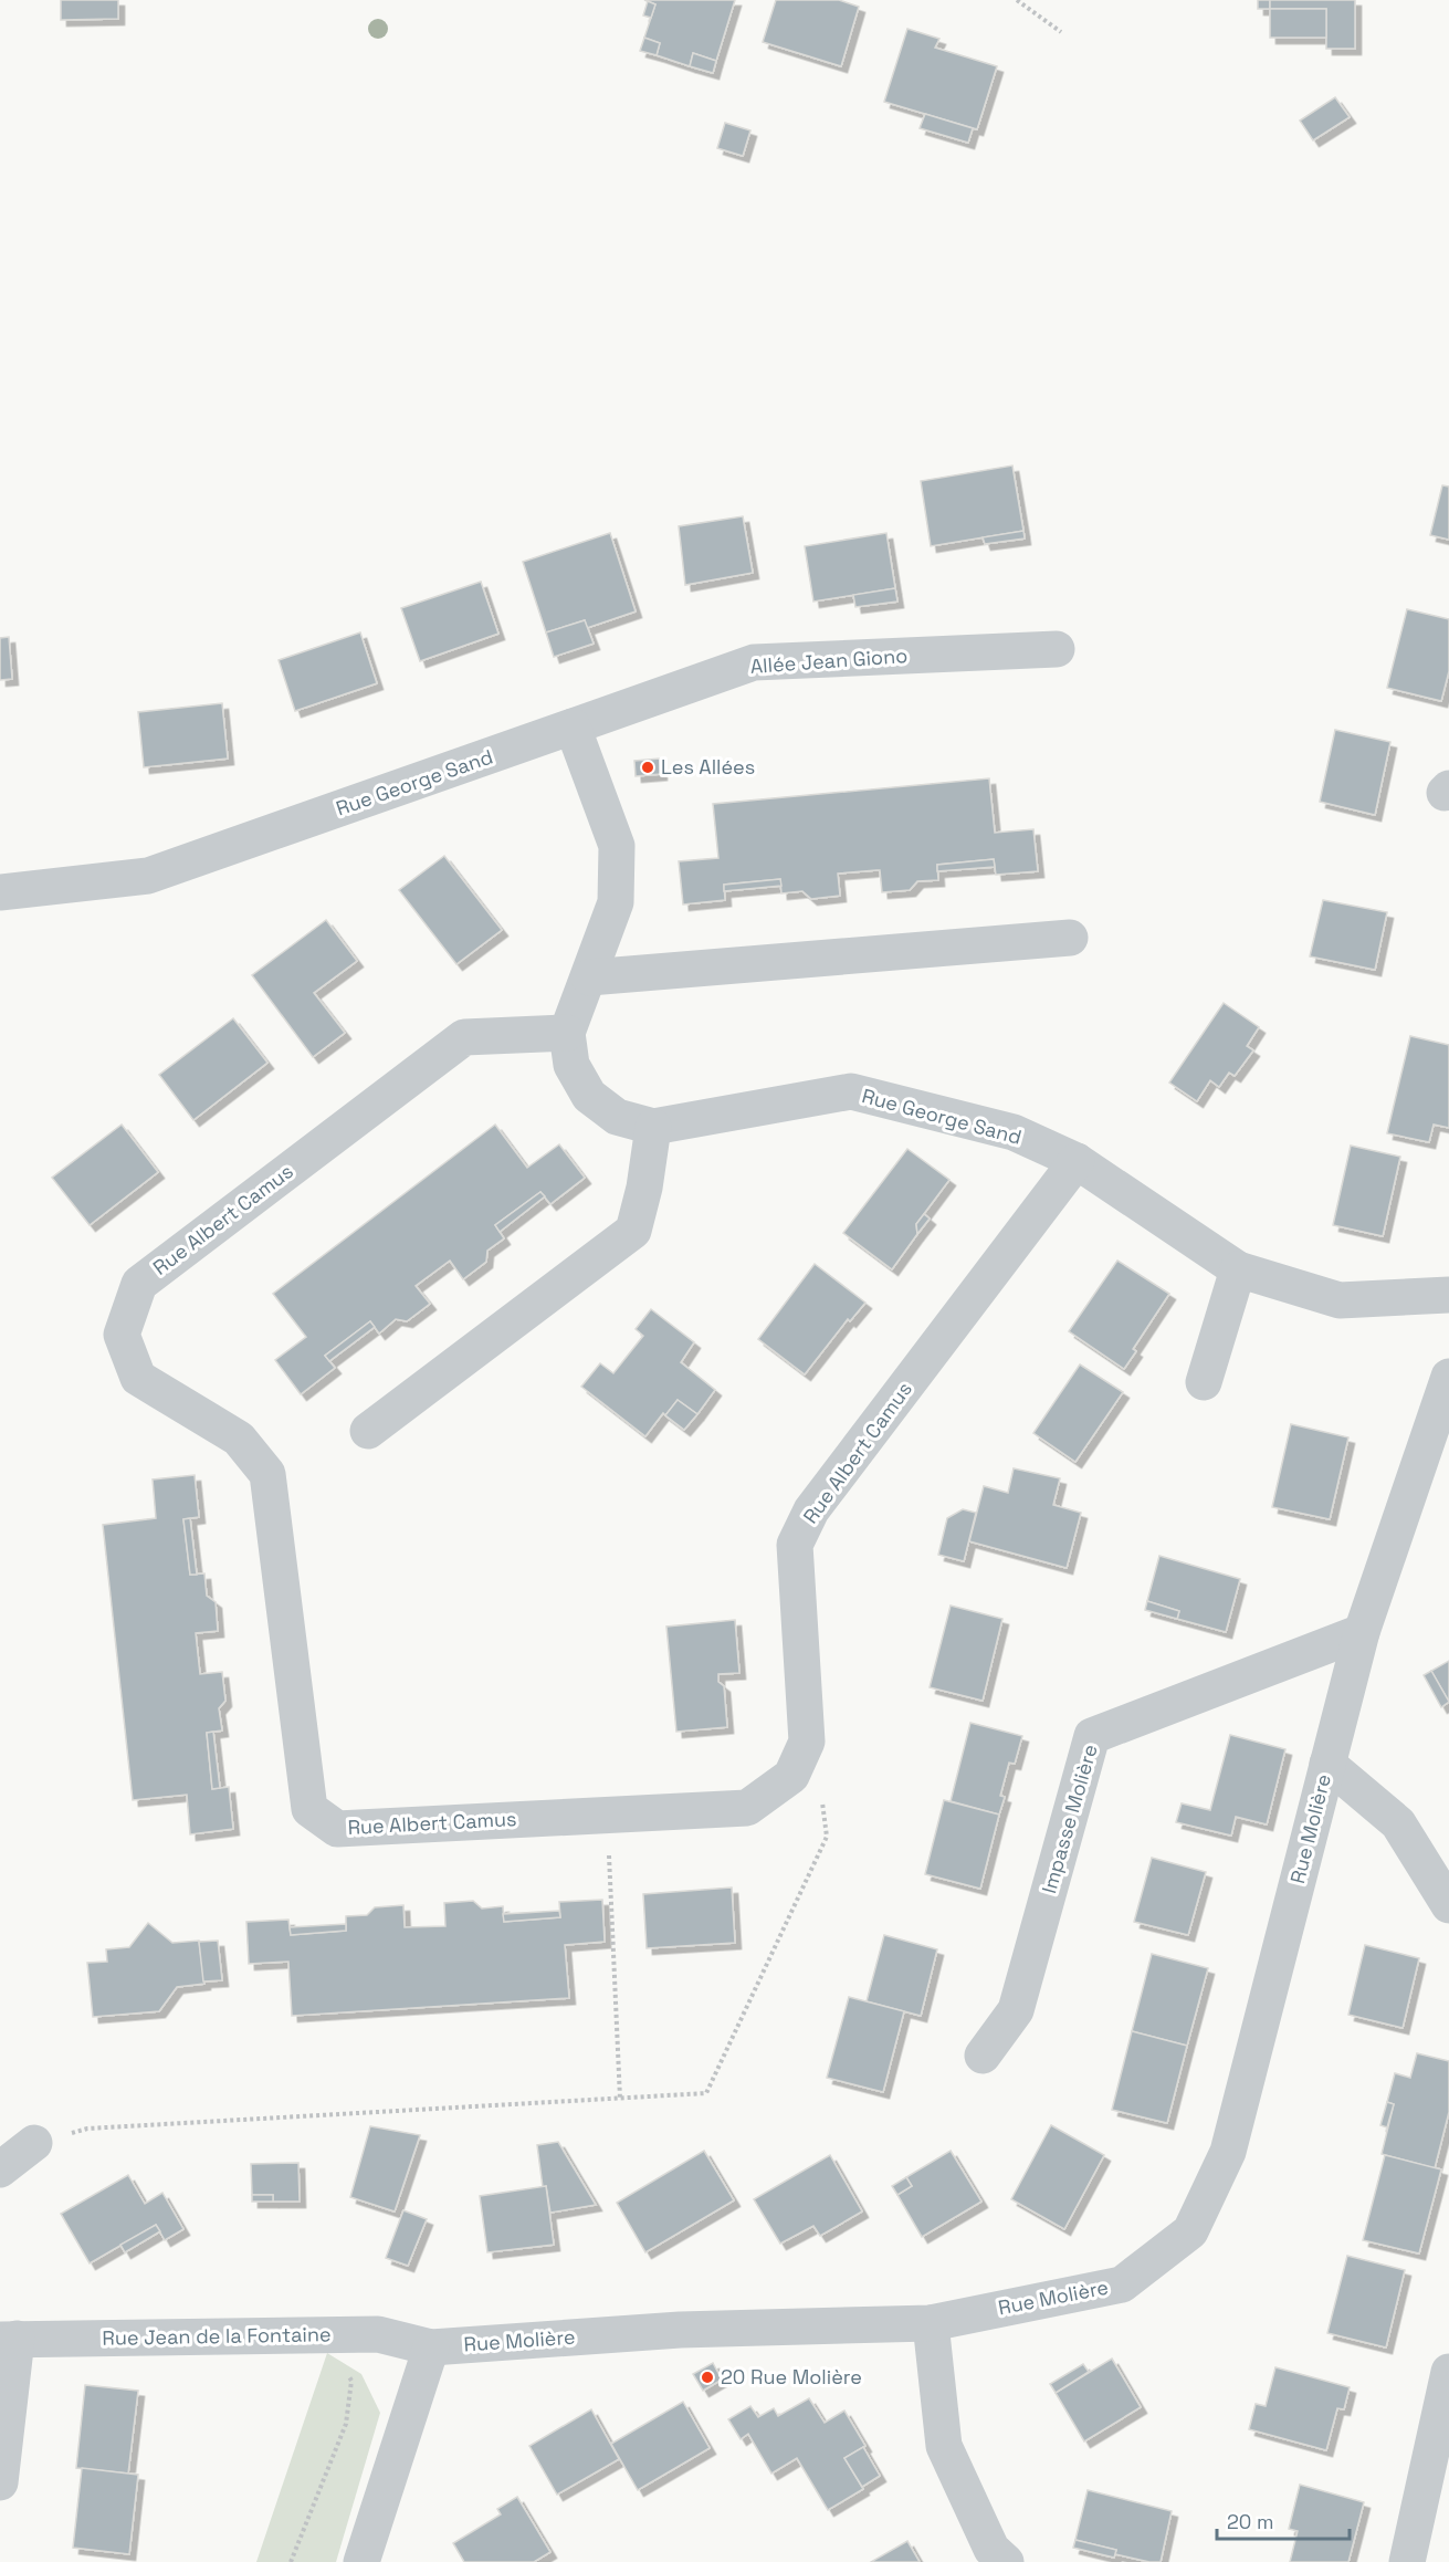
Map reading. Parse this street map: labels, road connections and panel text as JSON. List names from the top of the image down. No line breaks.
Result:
{"streets":{"street":["Allée Jean Giono","Rue George Sand","Rue Albert Camus","Impasse Molière","Rue Molière","Rue Jean de la Fontaine"]},"crossings":[["Allée Jean Giono","Rue George Sand"],["Rue George Sand","Rue Albert Camus"],["Impasse Molière","Rue Molière"],["Rue Molière","Rue Jean de la Fontaine"]],"places":["Les Allées","20 Rue Molière"],"scale_bar":"20 m"}
